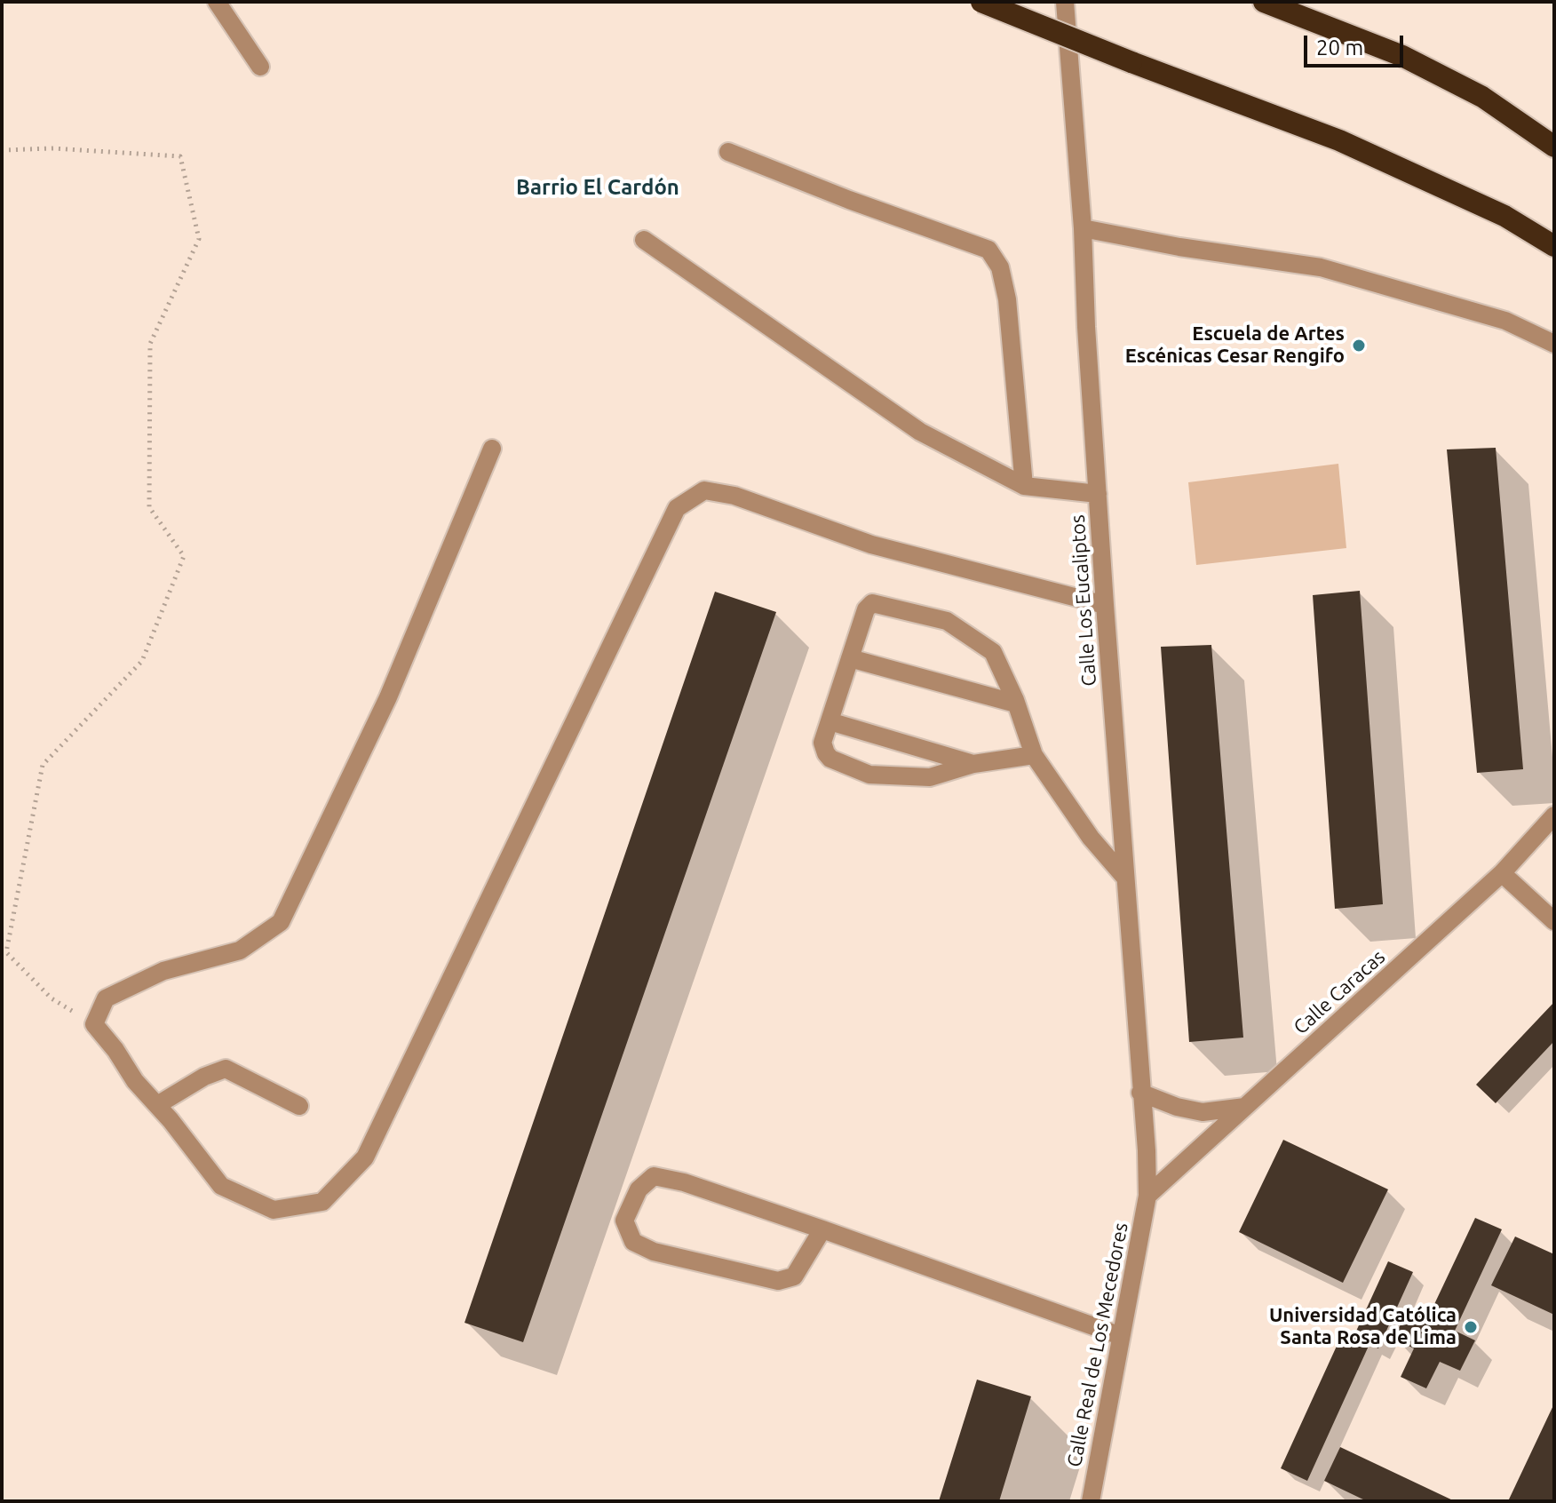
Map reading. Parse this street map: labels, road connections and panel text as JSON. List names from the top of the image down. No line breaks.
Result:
{"streets":{"street":["Calle Los Eucaliptos","Calle Caracas","Calle Real de Los Mecedores"]},"crossings":[["Calle Los Eucaliptos","Calle Caracas"],["Calle Los Eucaliptos","Calle Real de Los Mecedores"],["Calle Caracas","Calle Real de Los Mecedores"]],"districts":["Barrio El Cardón"],"places":["Escuela de Artes Escénicas Cesar Rengifo","Universidad Católica Santa Rosa de Lima"],"scale_bar":"20 m"}
